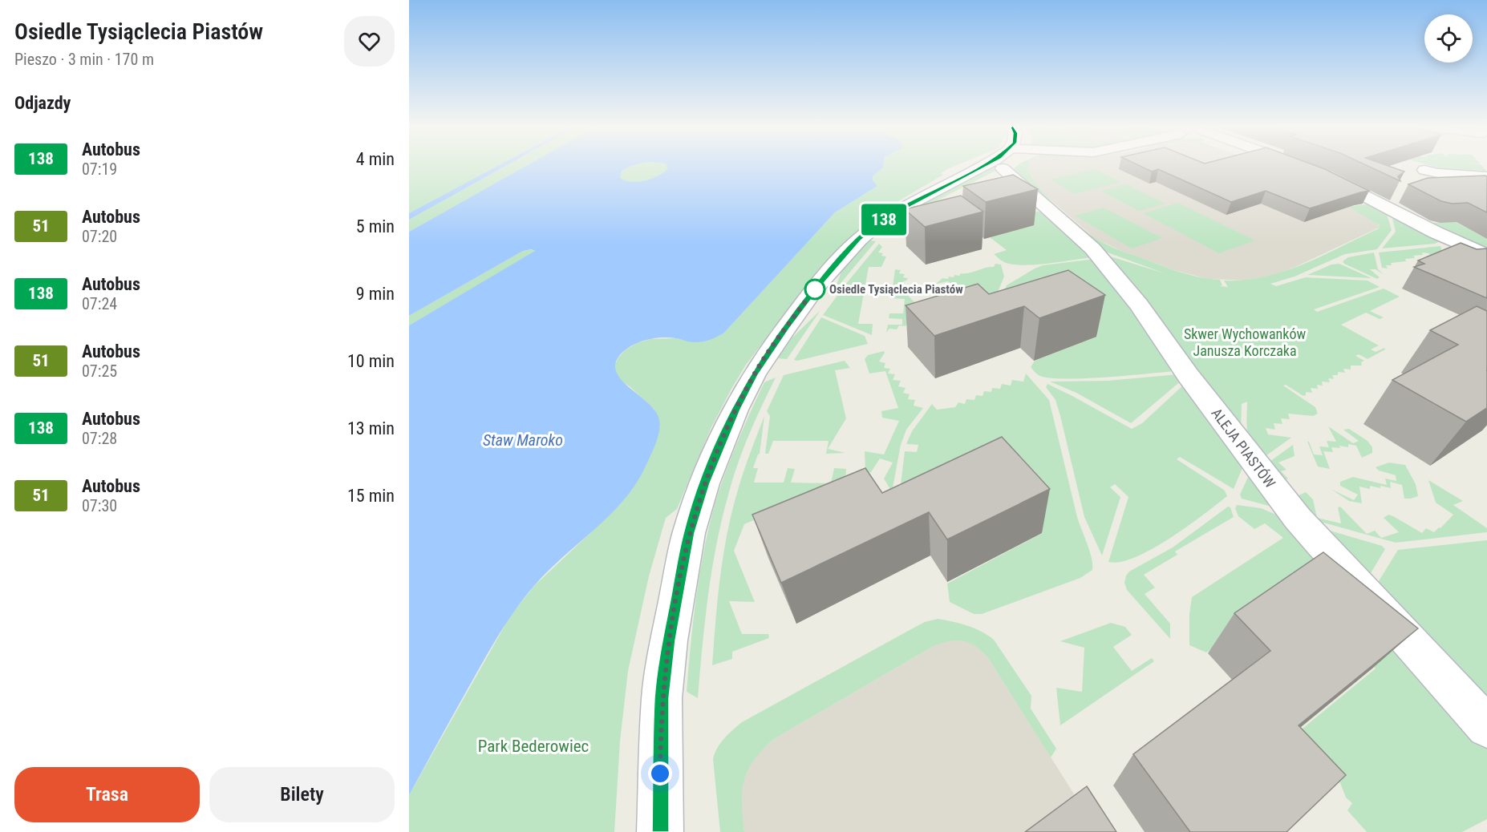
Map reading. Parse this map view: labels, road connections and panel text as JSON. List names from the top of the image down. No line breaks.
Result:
{"streets":{"street":["ALEJA PIASTÓW"]},"water":["Staw Maroko"],"parks":["Skwer Wychowanków Janusza Korczaka","Park Bederowiec"],"places":["Osiedle Tysiąclecia Piastów"],"lines":["bus line 138"],"page":{"heading":[["Osiedle Tysiąclecia Piastów","Pieszo · 3 min · 170 m"],"Odjazdy"],"on_map":"138","list":[{"mark":"138","name":"Autobus","note":"07:19","value":"4 min"},{"mark":"51","name":"Autobus","note":"07:20","value":"5 min"},{"mark":"138","name":"Autobus","note":"07:24","value":"9 min"},{"mark":"51","name":"Autobus","note":"07:25","value":"10 min"},{"mark":"138","name":"Autobus","note":"07:28","value":"13 min"},{"mark":"51","name":"Autobus","note":"07:30","value":"15 min"}],"buttons":["Trasa","Bilety"]}}
